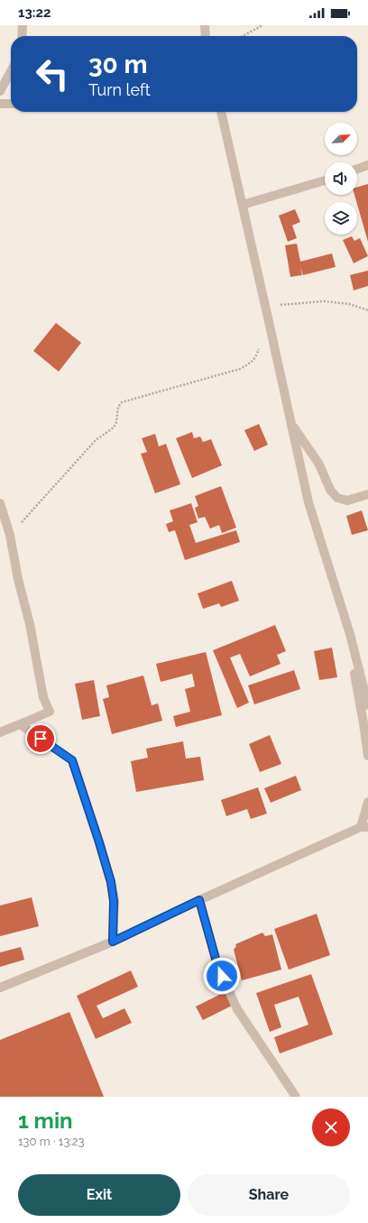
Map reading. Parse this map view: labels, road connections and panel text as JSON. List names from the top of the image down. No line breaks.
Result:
{"north":"top right","page":{"status":"13:22","turn":["30 m","Turn left"],"heading":["1 min","130 m · 13:23"],"buttons":["Exit","Share"]}}
